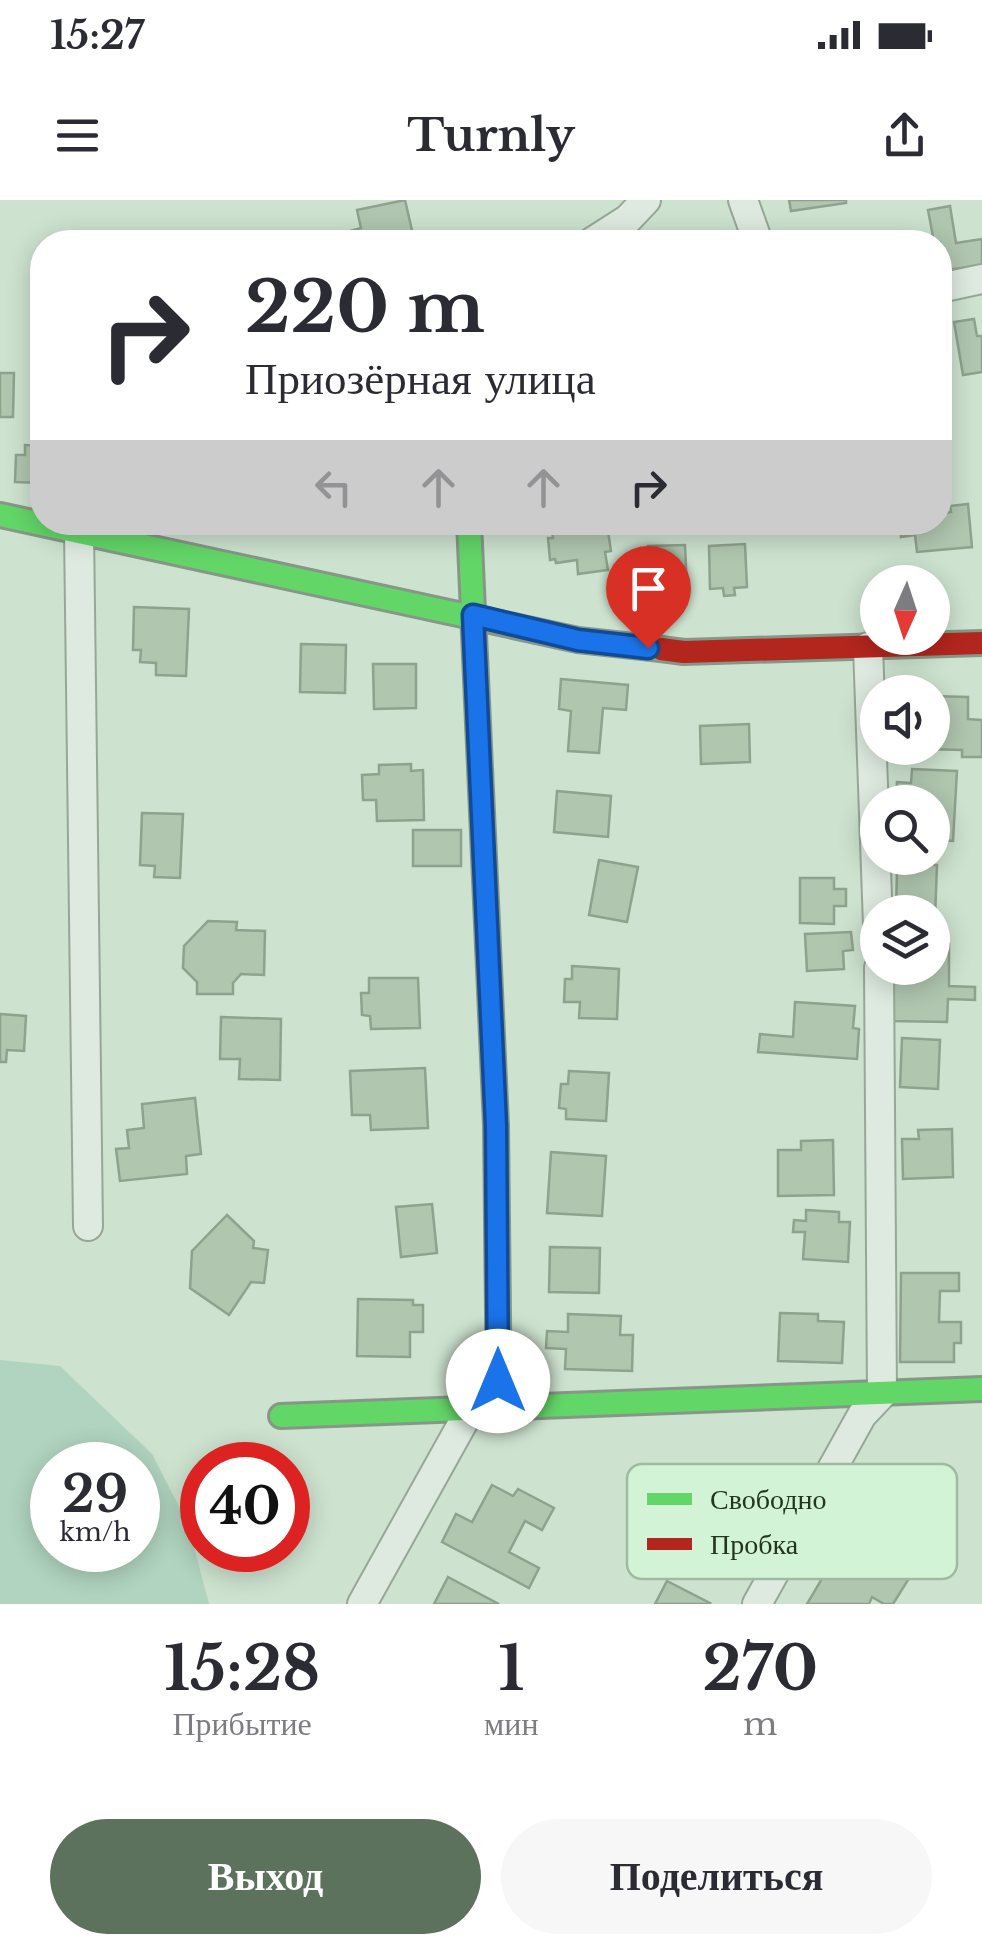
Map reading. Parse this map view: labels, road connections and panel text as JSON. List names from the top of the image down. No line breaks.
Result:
{"legend":["Свободно","Пробка"],"north":"bottom","page":{"status":"15:27","header":"Turnly","turn":["220 m","Приозёрная улица"],"speed":"29 km/h","limit":"40","eta":["15:28","Прибытие","1","мин","270","m"],"buttons":["Выход","Поделиться"]}}
